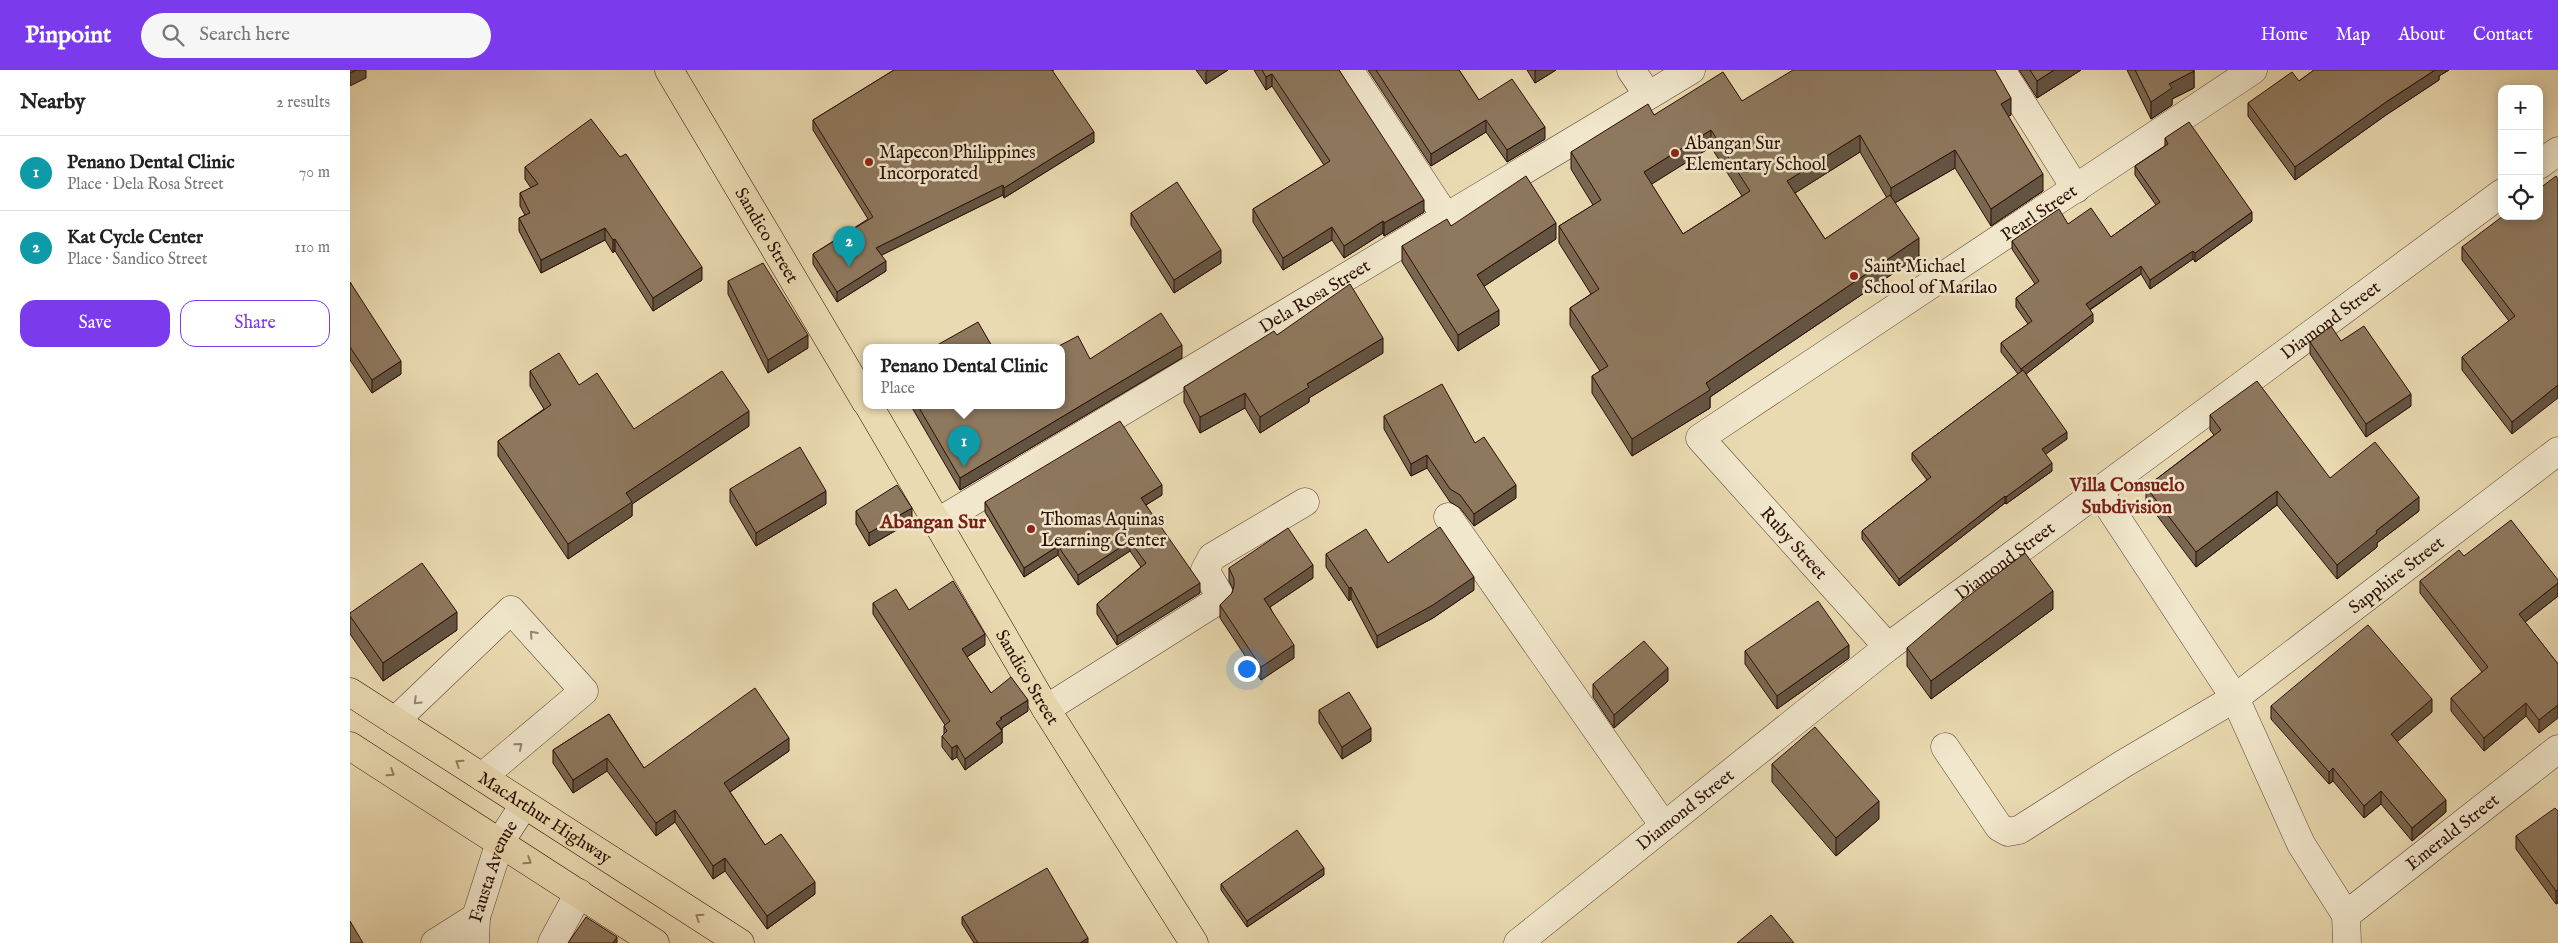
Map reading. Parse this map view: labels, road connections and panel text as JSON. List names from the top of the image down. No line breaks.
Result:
{"streets":{"main road":["Sandico Street","MacArthur Highway"],"street":["Pearl Street","Dela Rosa Street","Diamond Street","Ruby Street","Sapphire Street","Emerald Street","Fausta Avenue"]},"crossings":[["Pearl Street","Ruby Street"],["Sandico Street","Dela Rosa Street"],["Diamond Street","Ruby Street"],["MacArthur Highway","Fausta Avenue"]],"districts":["Villa Consuelo Subdivision","Abangan Sur"],"places":["Abangan Sur Elementary School","Mapecon Philippines Incorporated","Saint Michael School of Marilao","Thomas Aquinas Learning Center"],"page":{"header":"Pinpoint","search":"Search here","nav":["Home","Map","About","Contact"],"heading":["Nearby","2 results"],"map_buttons":["+","−"],"list":[{"mark":"1","name":"Penano Dental Clinic","note":"Place · Dela Rosa Street","value":"70 m"},{"mark":"2","name":"Kat Cycle Center","note":"Place · Sandico Street","value":"110 m"}],"pins":["2","1"],"buttons":["Save","Share"],"popup":["Penano Dental Clinic","Place"]}}
